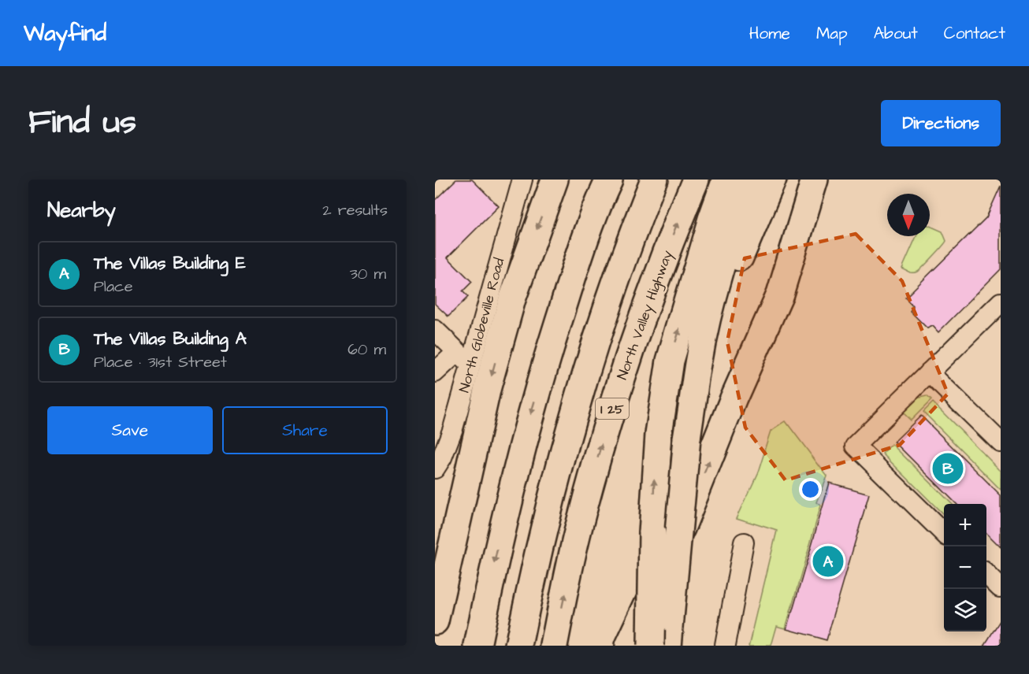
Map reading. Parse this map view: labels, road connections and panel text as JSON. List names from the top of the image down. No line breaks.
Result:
{"streets":{"highway":["North Valley Highway","I 25"],"street":["North Globeville Road"]},"north":"bottom","page":{"header":"Wayfind","nav":["Home","Map","About","Contact"],"title":"Find us","buttons":["Directions",["Save","Share"]],"heading":["Nearby","2 results"],"list":[{"mark":"A","name":"The Villas Building E","note":"Place","value":"30 m"},{"mark":"B","name":"The Villas Building A","note":"Place · 31st Street","value":"60 m"}],"pins":["B","A"],"map_buttons":["+","−"]}}
